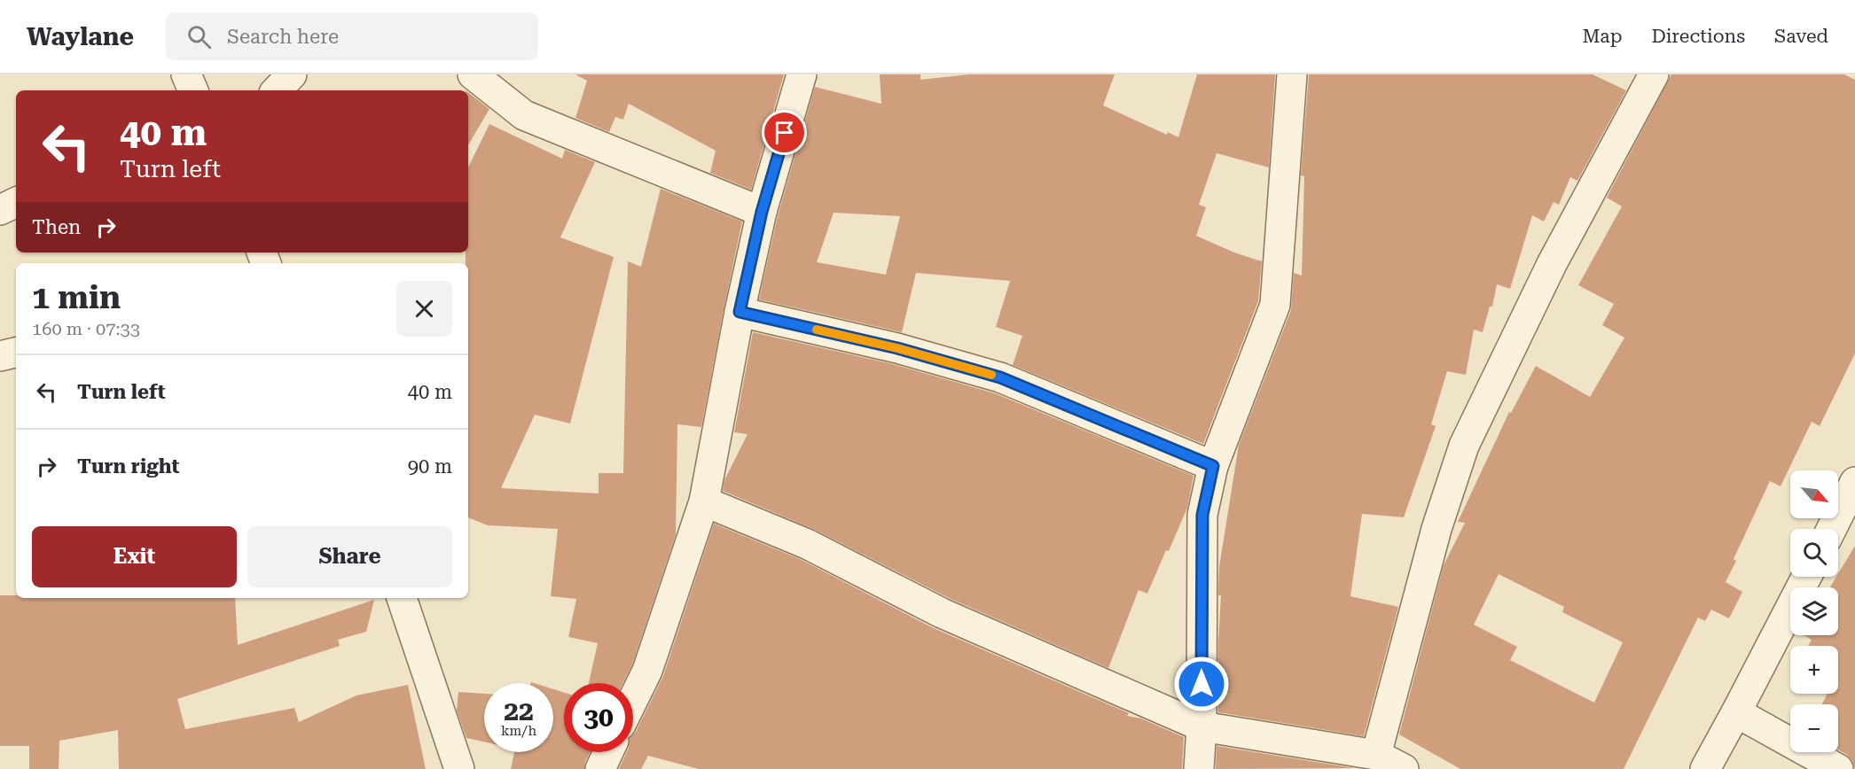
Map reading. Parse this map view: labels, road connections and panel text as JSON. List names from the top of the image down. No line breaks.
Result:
{"north":"bottom right","page":{"header":"Waylane","search":"Search here","nav":["Map","Directions","Saved"],"turn":["40 m","Turn left"],"then":"Then","heading":["1 min","160 m · 07:33"],"list":[{"name":"Turn left","value":"40 m"},{"name":"Turn right","value":"90 m"}],"map_buttons":["+","−"],"buttons":["Exit","Share"],"speed":"22 km/h","limit":"30"}}
